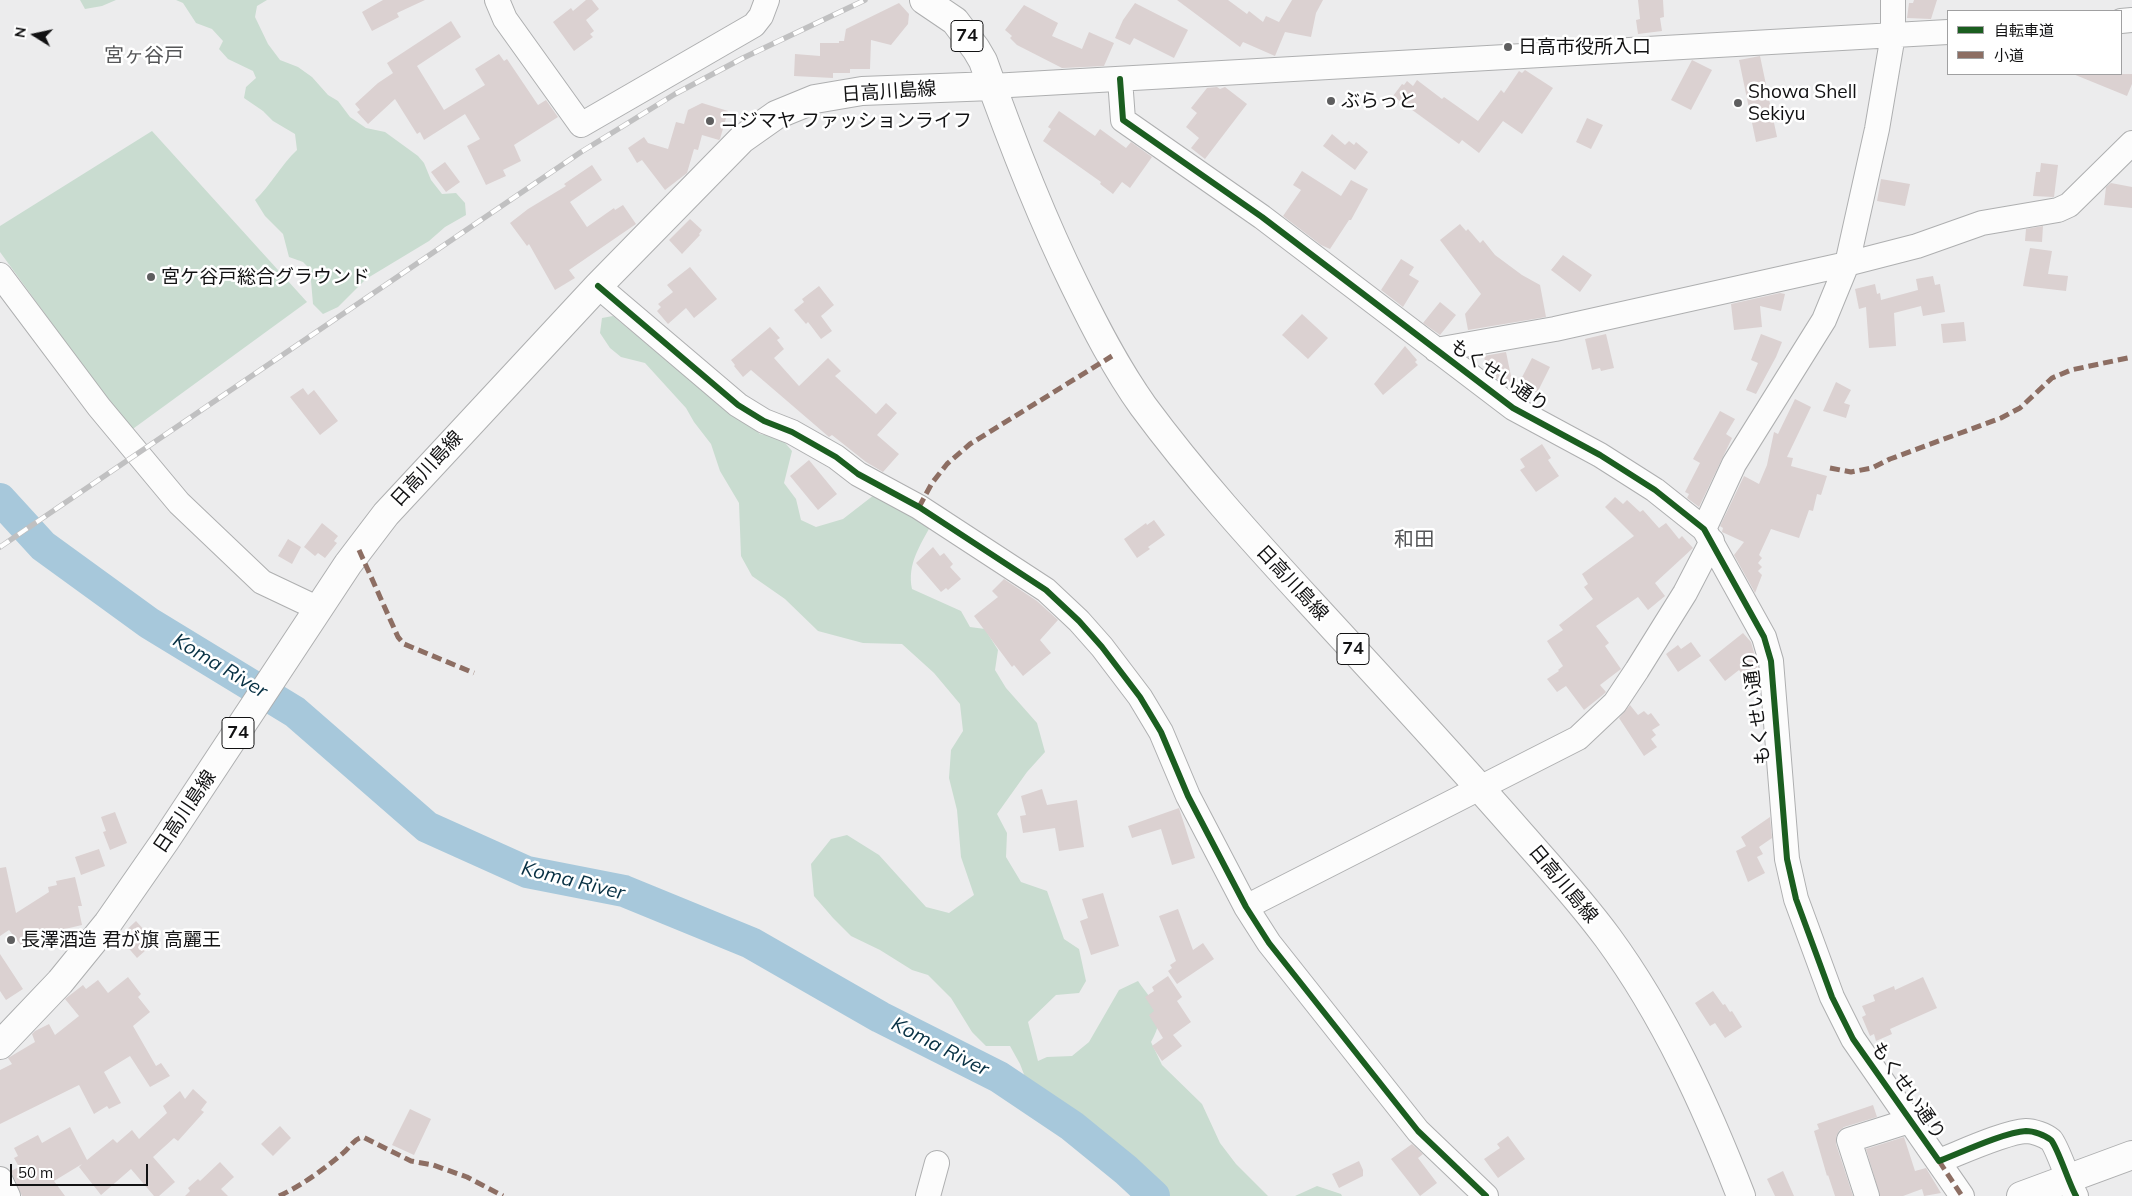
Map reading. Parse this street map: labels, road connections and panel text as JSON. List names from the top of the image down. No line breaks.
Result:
{"streets":{"main road":["74","日高川島線"],"street":["もくせい通り"]},"districts":["宮ヶ谷戸","和田"],"water":["Koma River"],"places":["日高市役所入口","ぶらっと","Showa Shell Sekiyu","コジマヤ ファッションライフ","宮ケ谷戸総合グラウンド","長澤酒造 君が旗 高麗王"],"legend":["自転車道","小道"],"scale_bar":"50 m","north":"left"}
